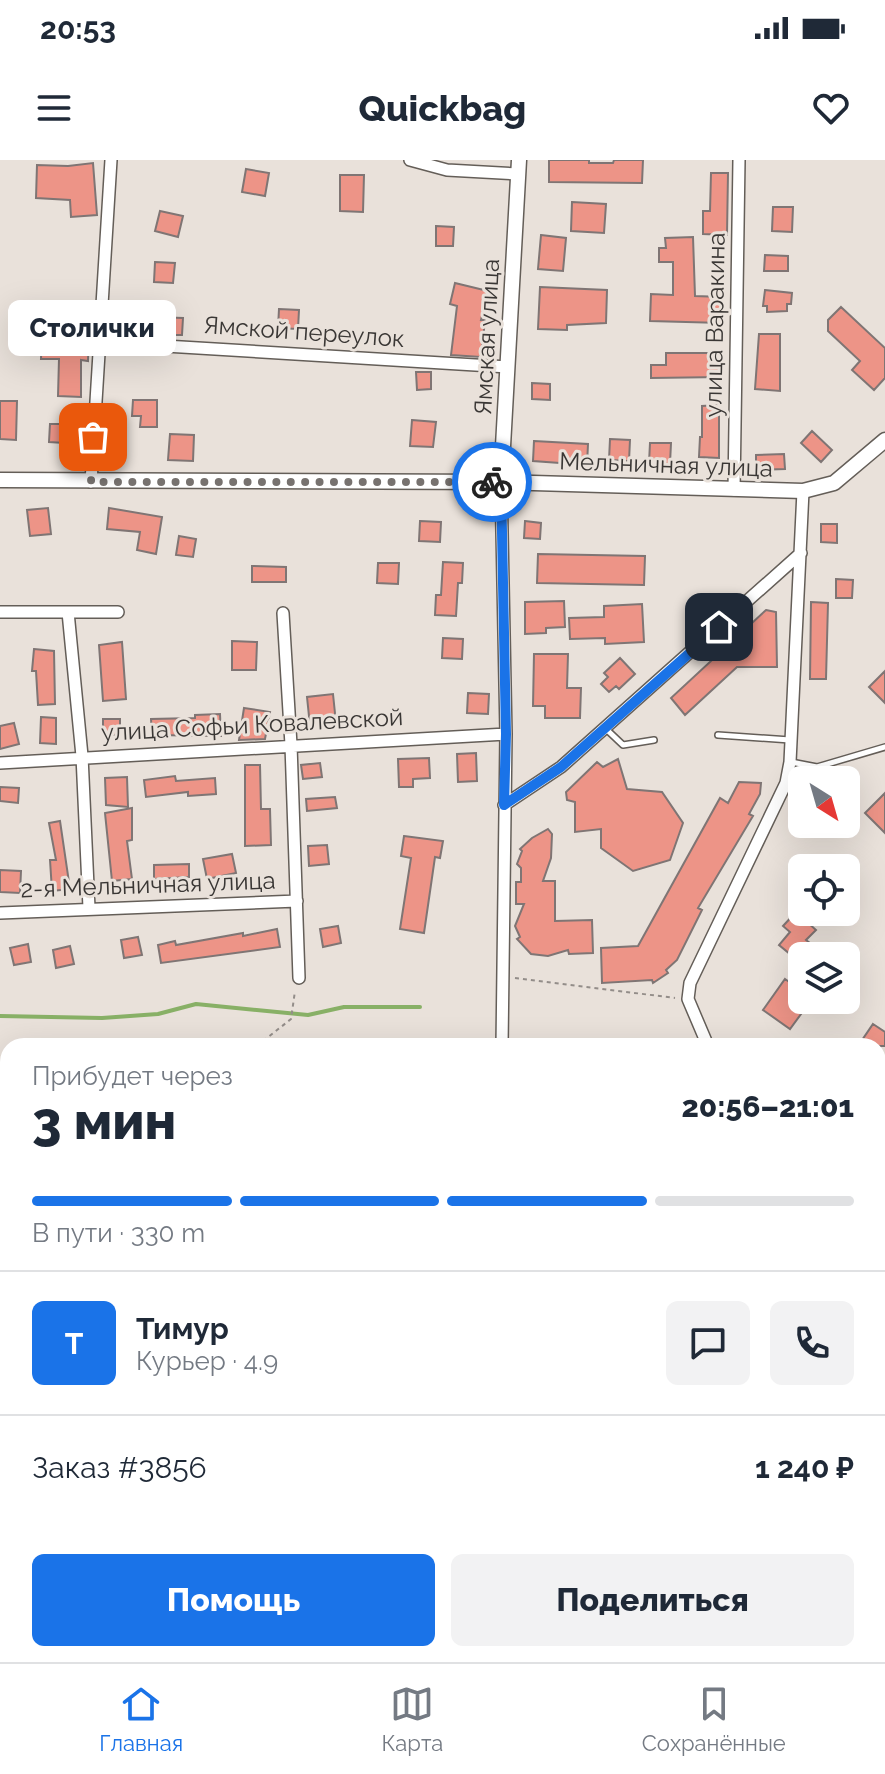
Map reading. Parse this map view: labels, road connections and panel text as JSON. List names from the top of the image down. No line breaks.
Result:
{"streets":{"street":["улица Варакина","Ямской переулок","Ямская улица","Мельничная улица","улица Софьи Ковалевской","2-я Мельничная улица"]},"crossings":[["улица Варакина","Мельничная улица"],["Ямской переулок","Ямская улица"],["Ямская улица","Мельничная улица"],["Ямская улица","улица Софьи Ковалевской"]],"places":["Столички"],"north":"bottom right","page":{"status":"20:53","header":"Quickbag","bubble":"Столички","heading":["3 мин","Прибудет через","20:56–21:01"],"panel":["Тимур","Курьер · 4.9","Заказ #3856","1 240 ₽"],"bar":"В пути · 330 m","round":"Т","buttons":["Помощь","Поделиться"],"tabs":["Главная","Карта","Сохранённые"]}}
